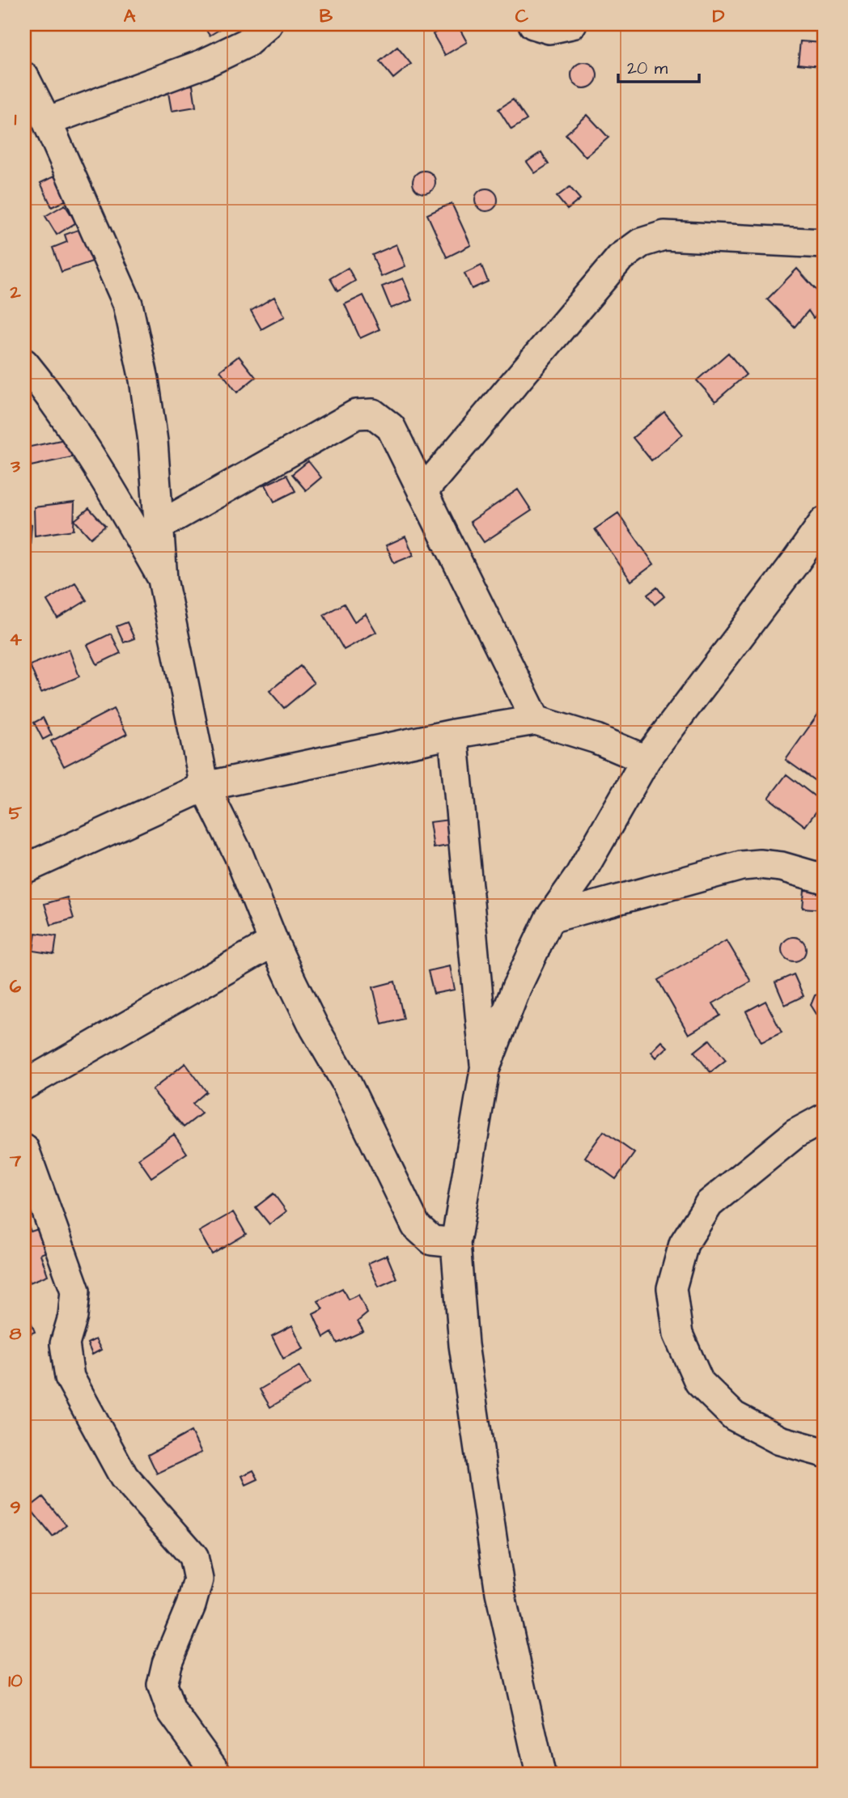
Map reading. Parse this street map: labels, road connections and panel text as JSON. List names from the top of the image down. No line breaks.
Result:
{"scale_bar":"20 m","grid":{"columns":["A","B","C","D"],"rows":["1","2","3","4","5","6","7","8","9","10"]}}
